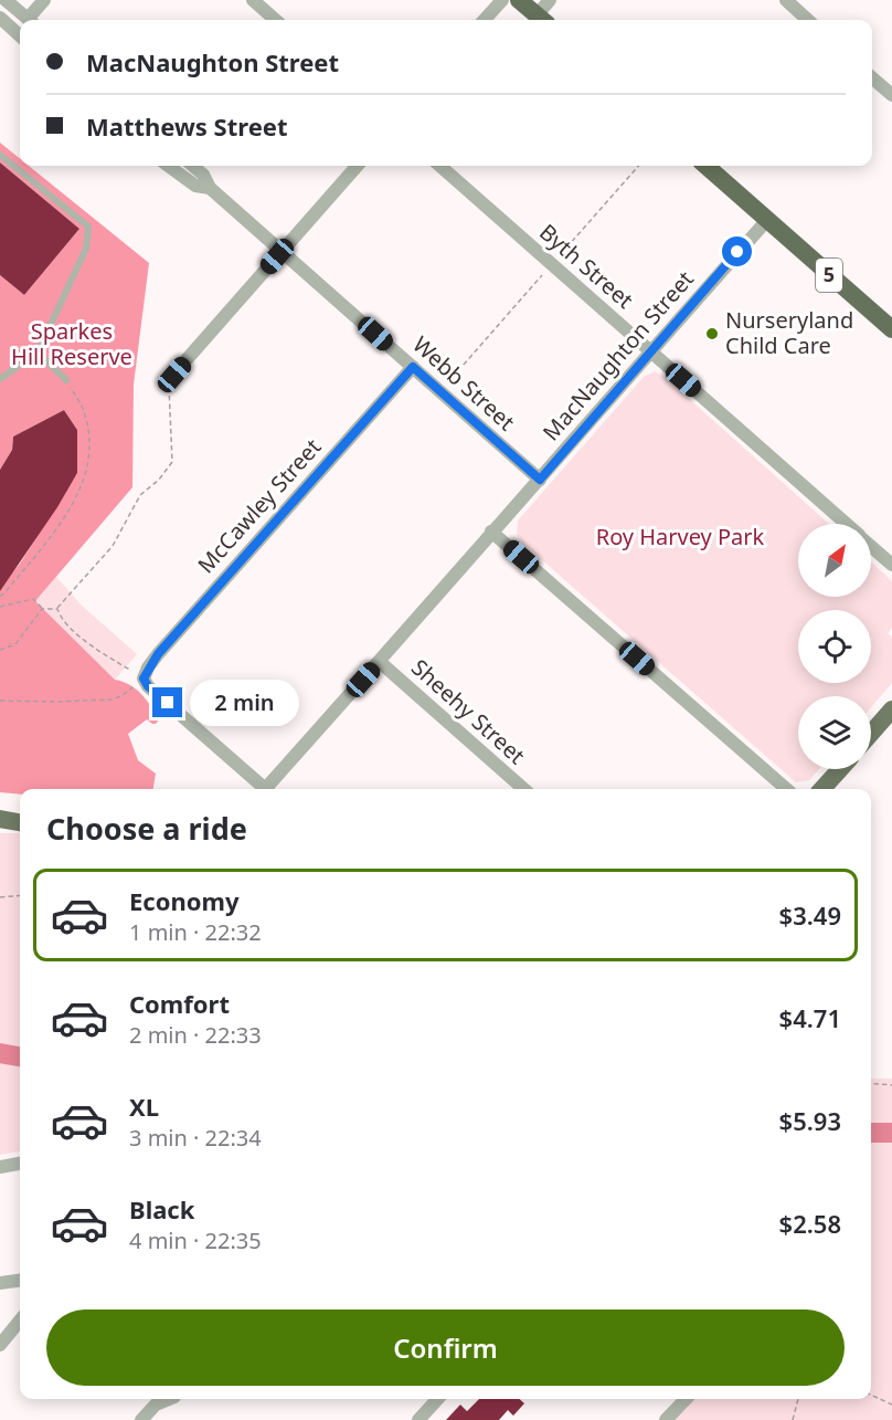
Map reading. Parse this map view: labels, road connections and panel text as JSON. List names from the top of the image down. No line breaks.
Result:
{"streets":{"highway":["5"],"street":["Byth Street","MacNaughton Street","Webb Street","McCawley Street","Sheehy Street"]},"crossings":[["Byth Street","MacNaughton Street"],["5","MacNaughton Street"],["MacNaughton Street","Webb Street"],["MacNaughton Street","Sheehy Street"],["Webb Street","McCawley Street"]],"parks":["Sparkes Hill Reserve","Roy Harvey Park"],"places":["Nurseryland Child Care"],"north":"top right","page":{"banner":["MacNaughton Street","Matthews Street"],"bubble":"2 min","heading":"Choose a ride","list":[{"name":"Economy","note":"1 min · 22:32","value":"$3.49"},{"name":"Comfort","note":"2 min · 22:33","value":"$4.71"},{"name":"XL","note":"3 min · 22:34","value":"$5.93"},{"name":"Black","note":"4 min · 22:35","value":"$2.58"}],"buttons":"Confirm"}}
